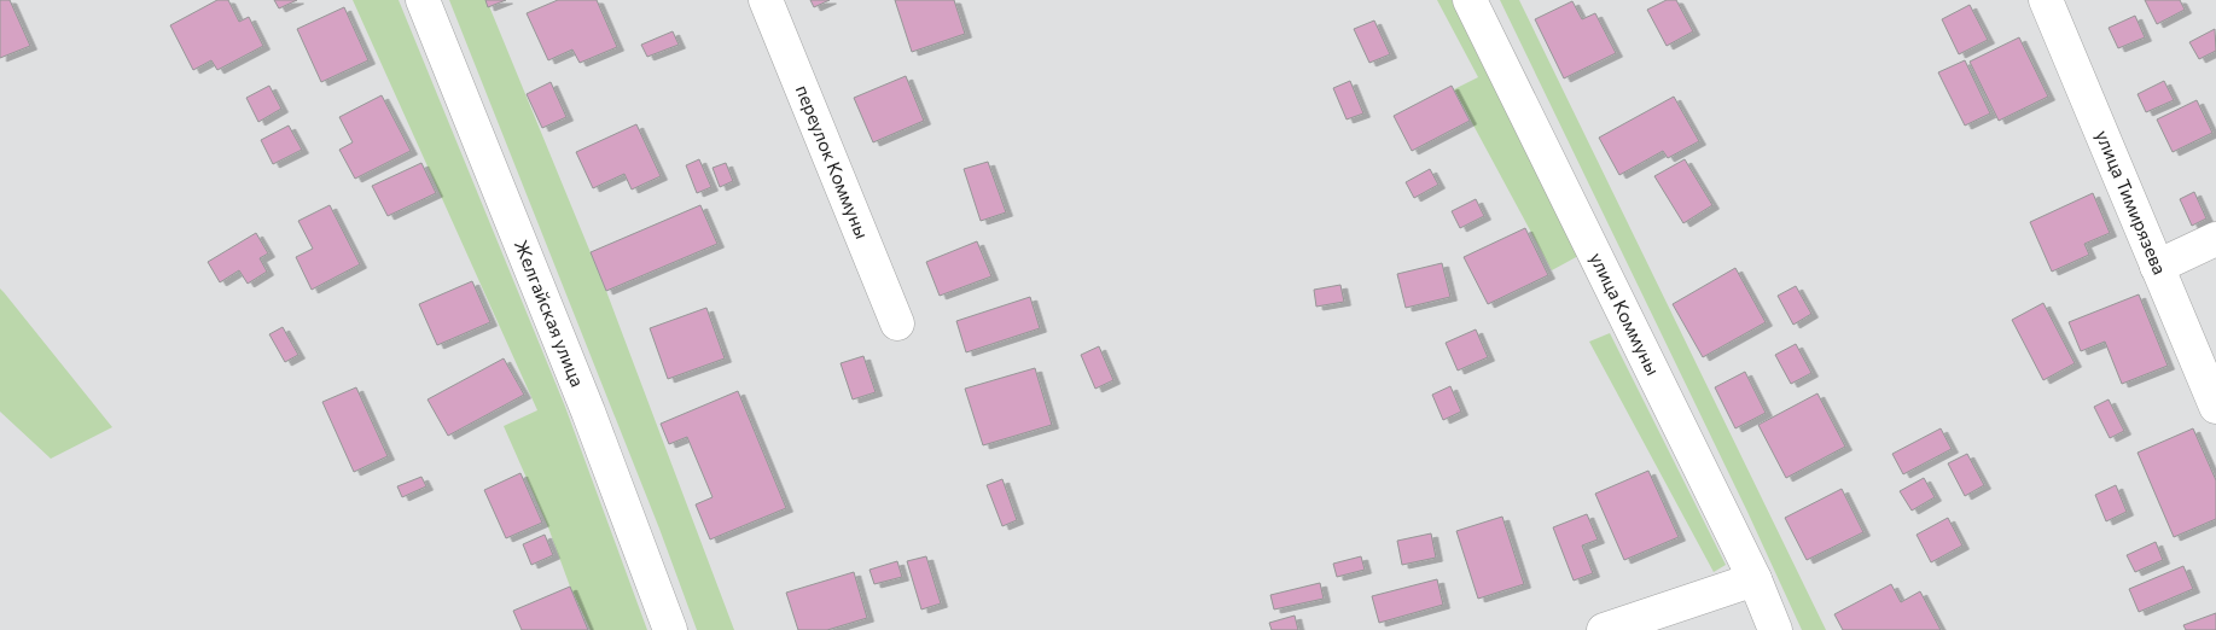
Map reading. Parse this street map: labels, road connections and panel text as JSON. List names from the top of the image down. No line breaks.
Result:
{"streets":{"street":["переулок Коммуны","улица Тимирязева","Желгайская улица","улица Коммуны"]}}
